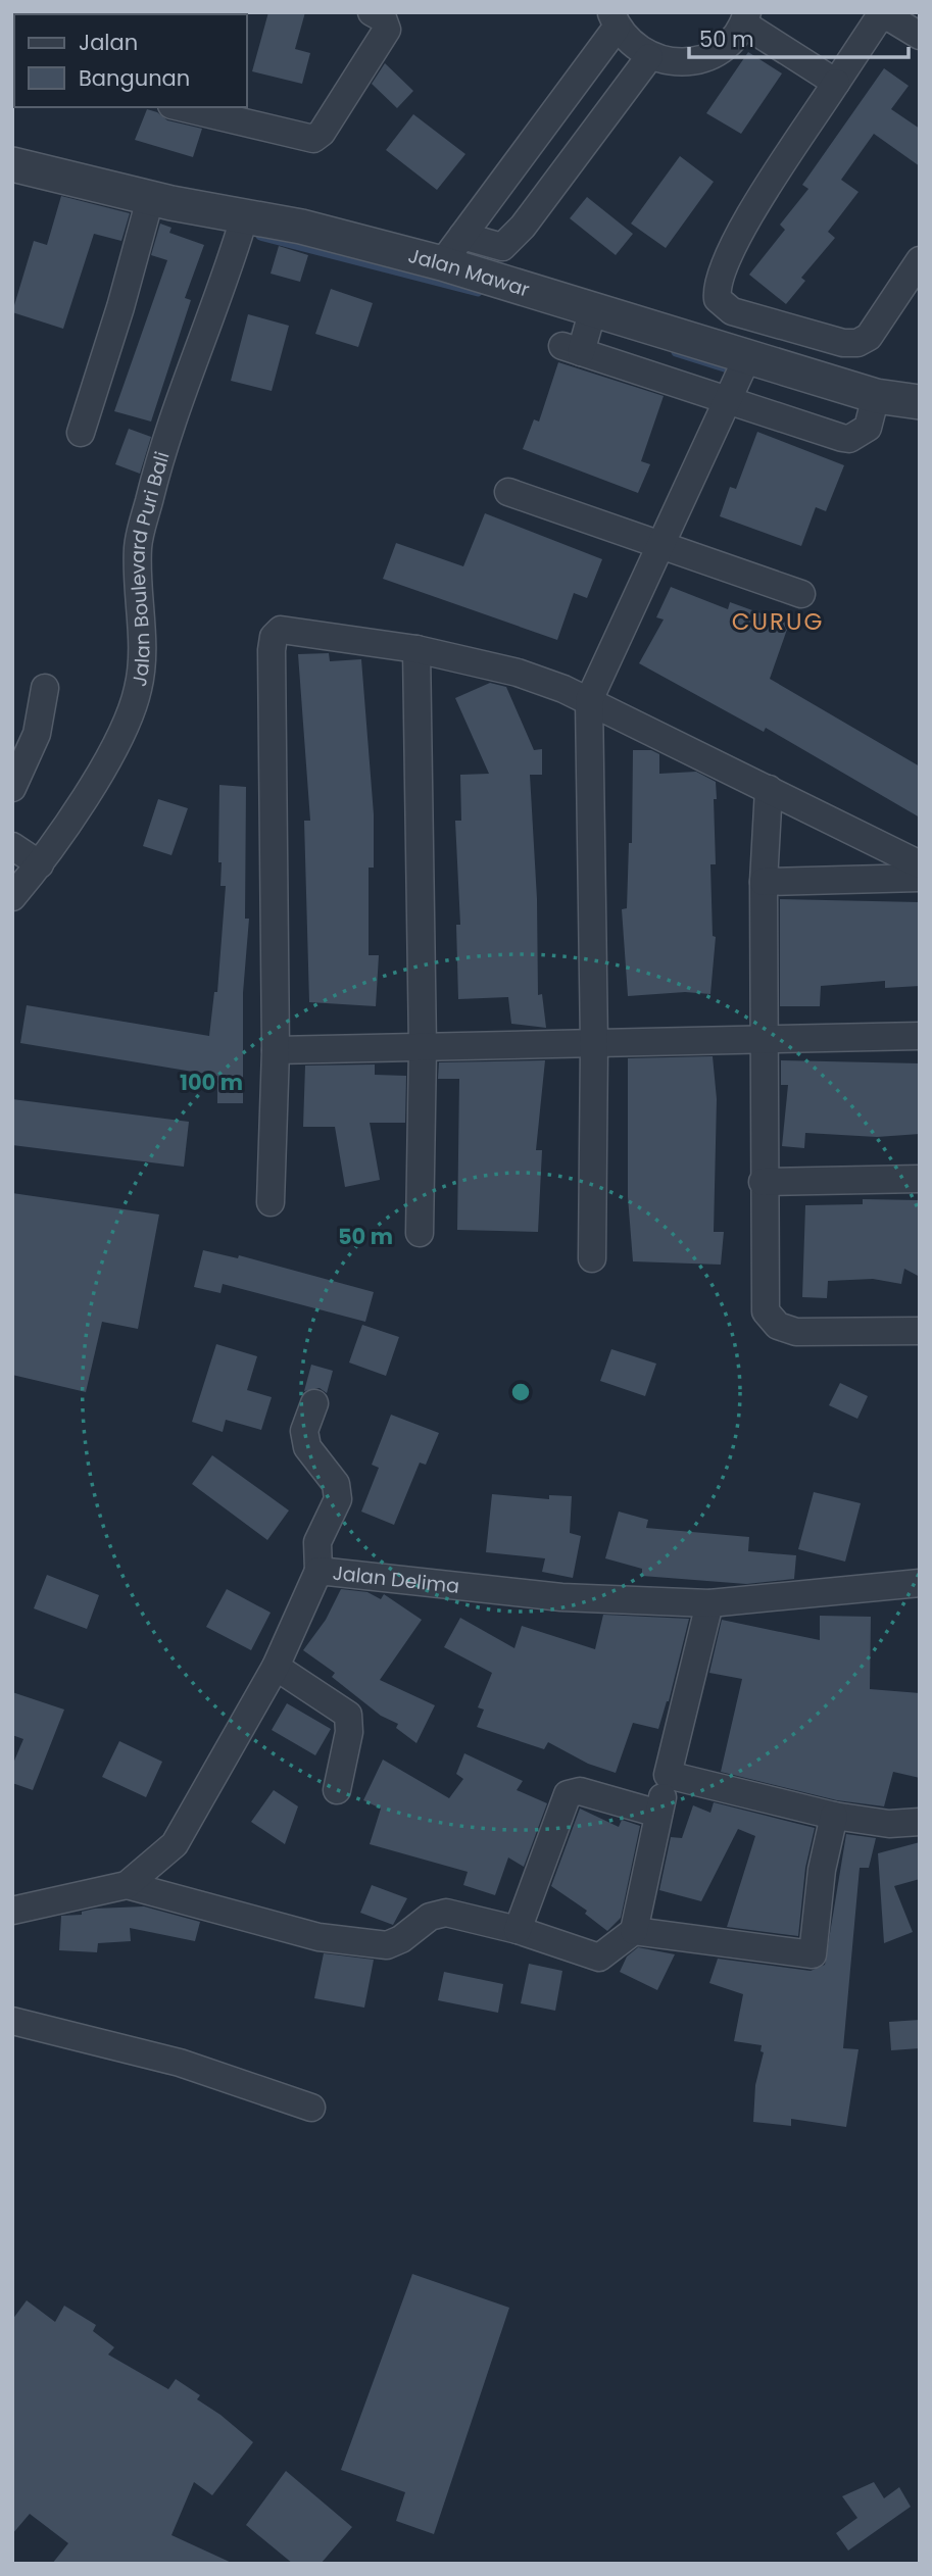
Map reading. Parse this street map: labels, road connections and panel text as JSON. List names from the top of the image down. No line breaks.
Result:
{"streets":{"street":["Jalan Mawar","Jalan Boulevard Puri Bali","Jalan Delima"]},"crossings":[["Jalan Mawar","Jalan Boulevard Puri Bali"]],"districts":["CURUG"],"legend":["Jalan","Bangunan"],"scale_bar":"50 m","rings":["100 m","50 m"]}
